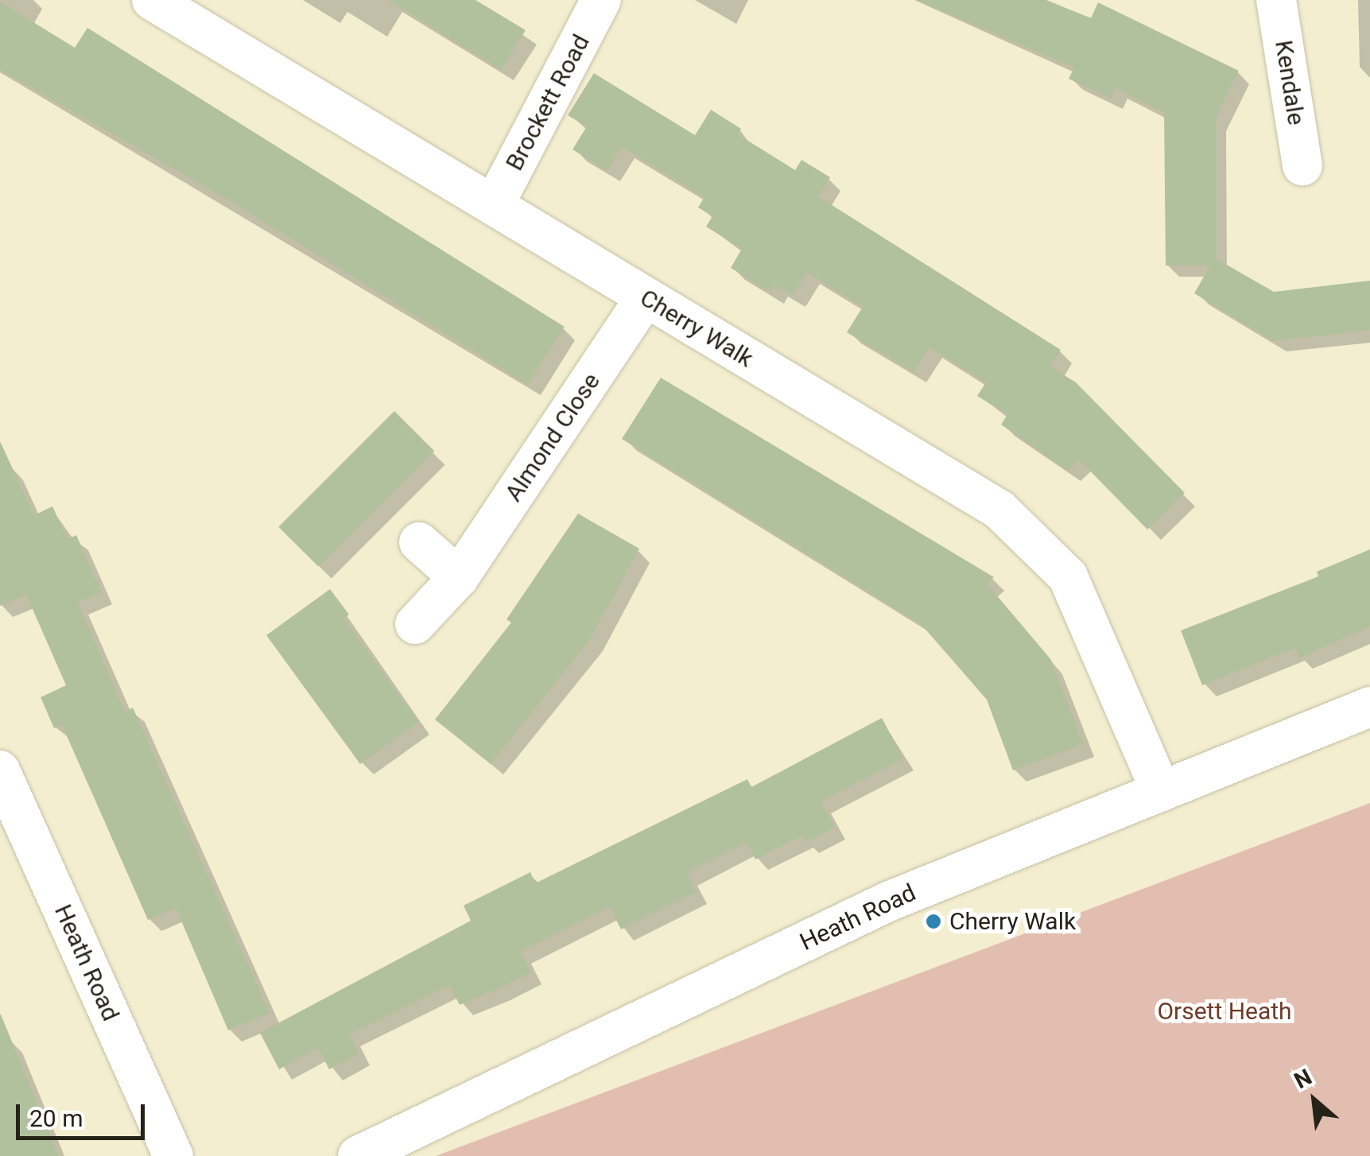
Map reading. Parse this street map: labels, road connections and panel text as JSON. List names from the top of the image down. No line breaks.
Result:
{"streets":{"street":["Kendale","Brockett Road","Cherry Walk","Almond Close","Heath Road"]},"crossings":[["Brockett Road","Cherry Walk"],["Cherry Walk","Almond Close"],["Cherry Walk","Heath Road"]],"parks":["Orsett Heath"],"places":["Cherry Walk"],"scale_bar":"20 m","north":"top left"}
